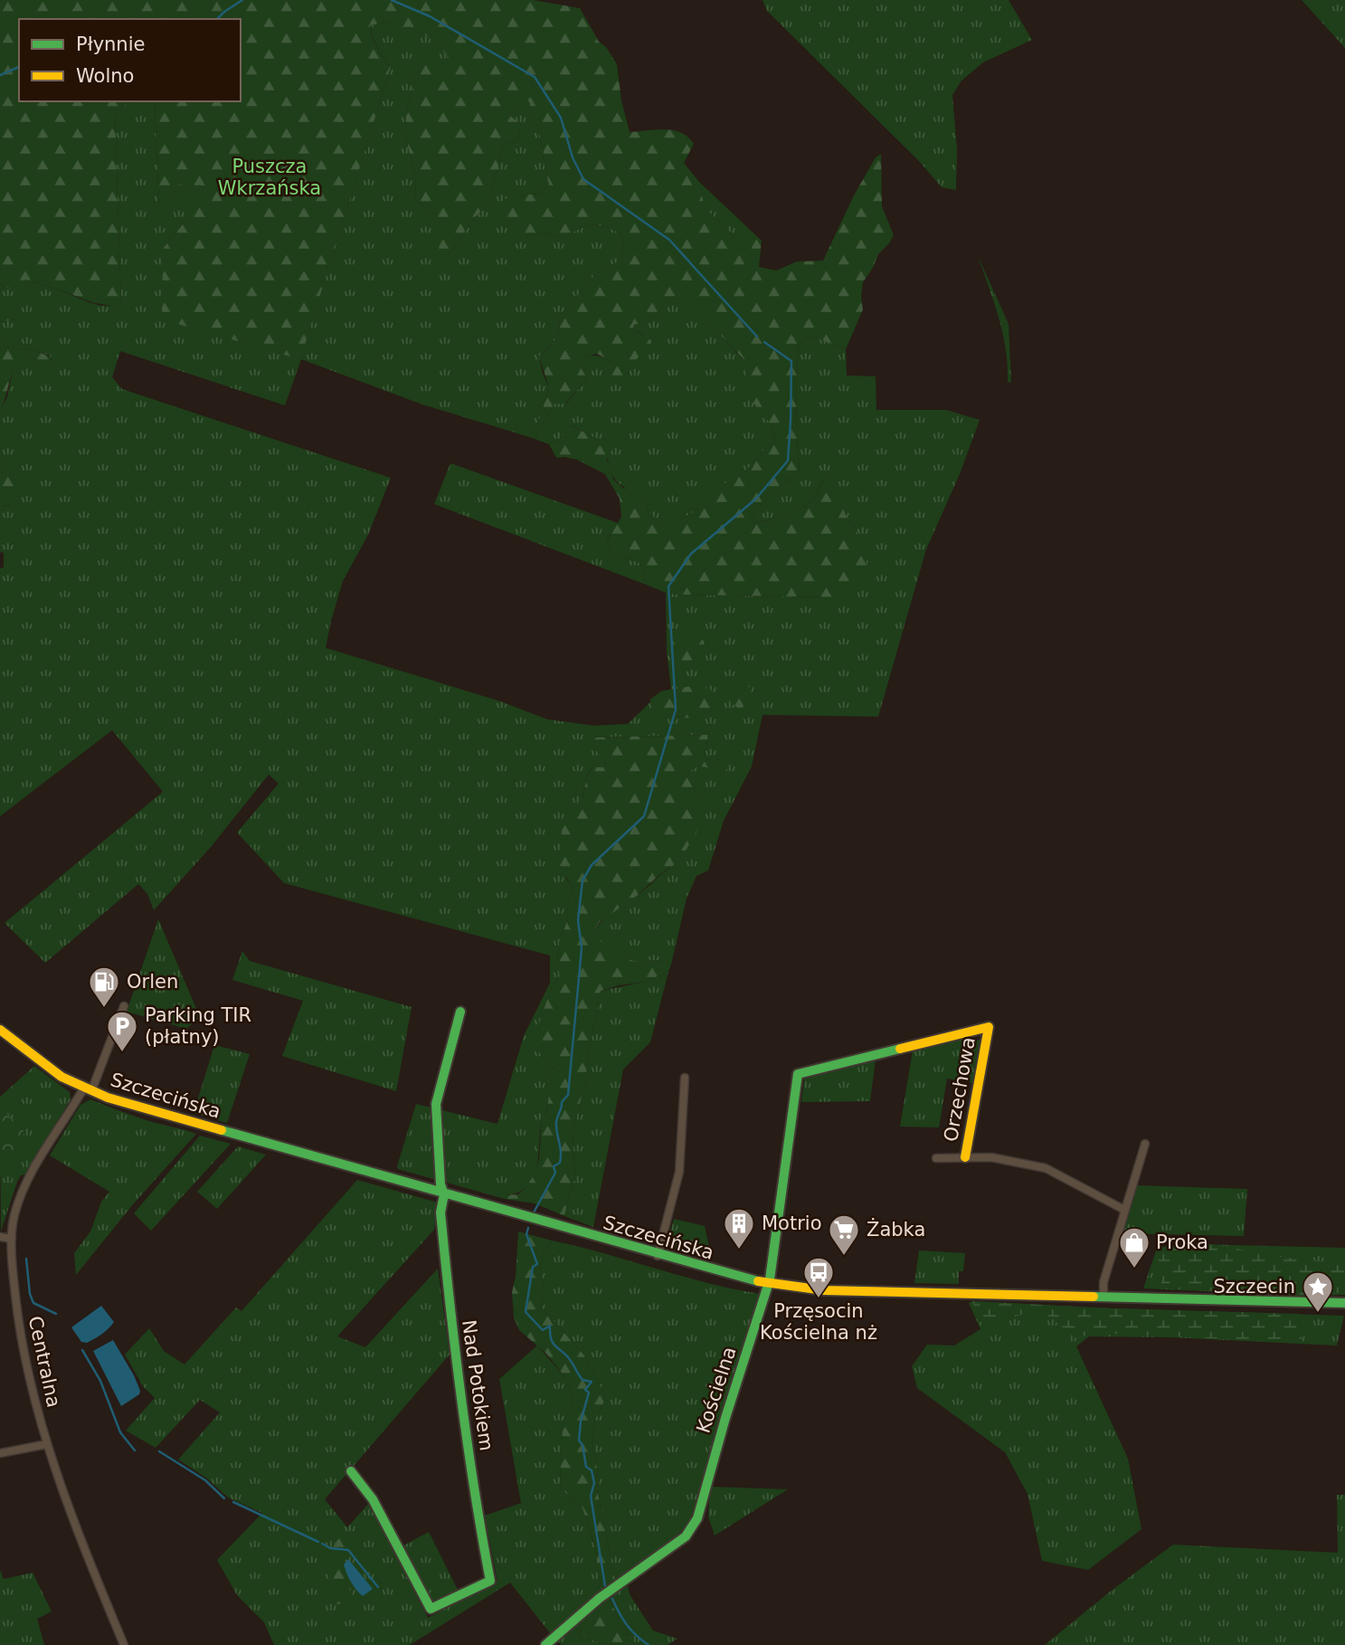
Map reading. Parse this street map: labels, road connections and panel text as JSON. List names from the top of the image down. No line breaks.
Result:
{"streets":{"street":["Orzechowa","Szczecińska","Centralna","Nad Potokiem","Kościelna"]},"crossings":[["Orzechowa","Kościelna"],["Szczecińska","Centralna"],["Szczecińska","Nad Potokiem"],["Szczecińska","Kościelna"]],"parks":["Puszcza Wkrzańska"],"places":{"fuel station":["Orlen"],"parking":["Parking TIR (płatny)"],"building":["Motrio"],"supermarket":["Żabka"],"shop":["Proka"],"bus stop":["Przęsocin Kościelna nż"],"place":["Szczecin"]},"legend":["Płynnie","Wolno"]}
